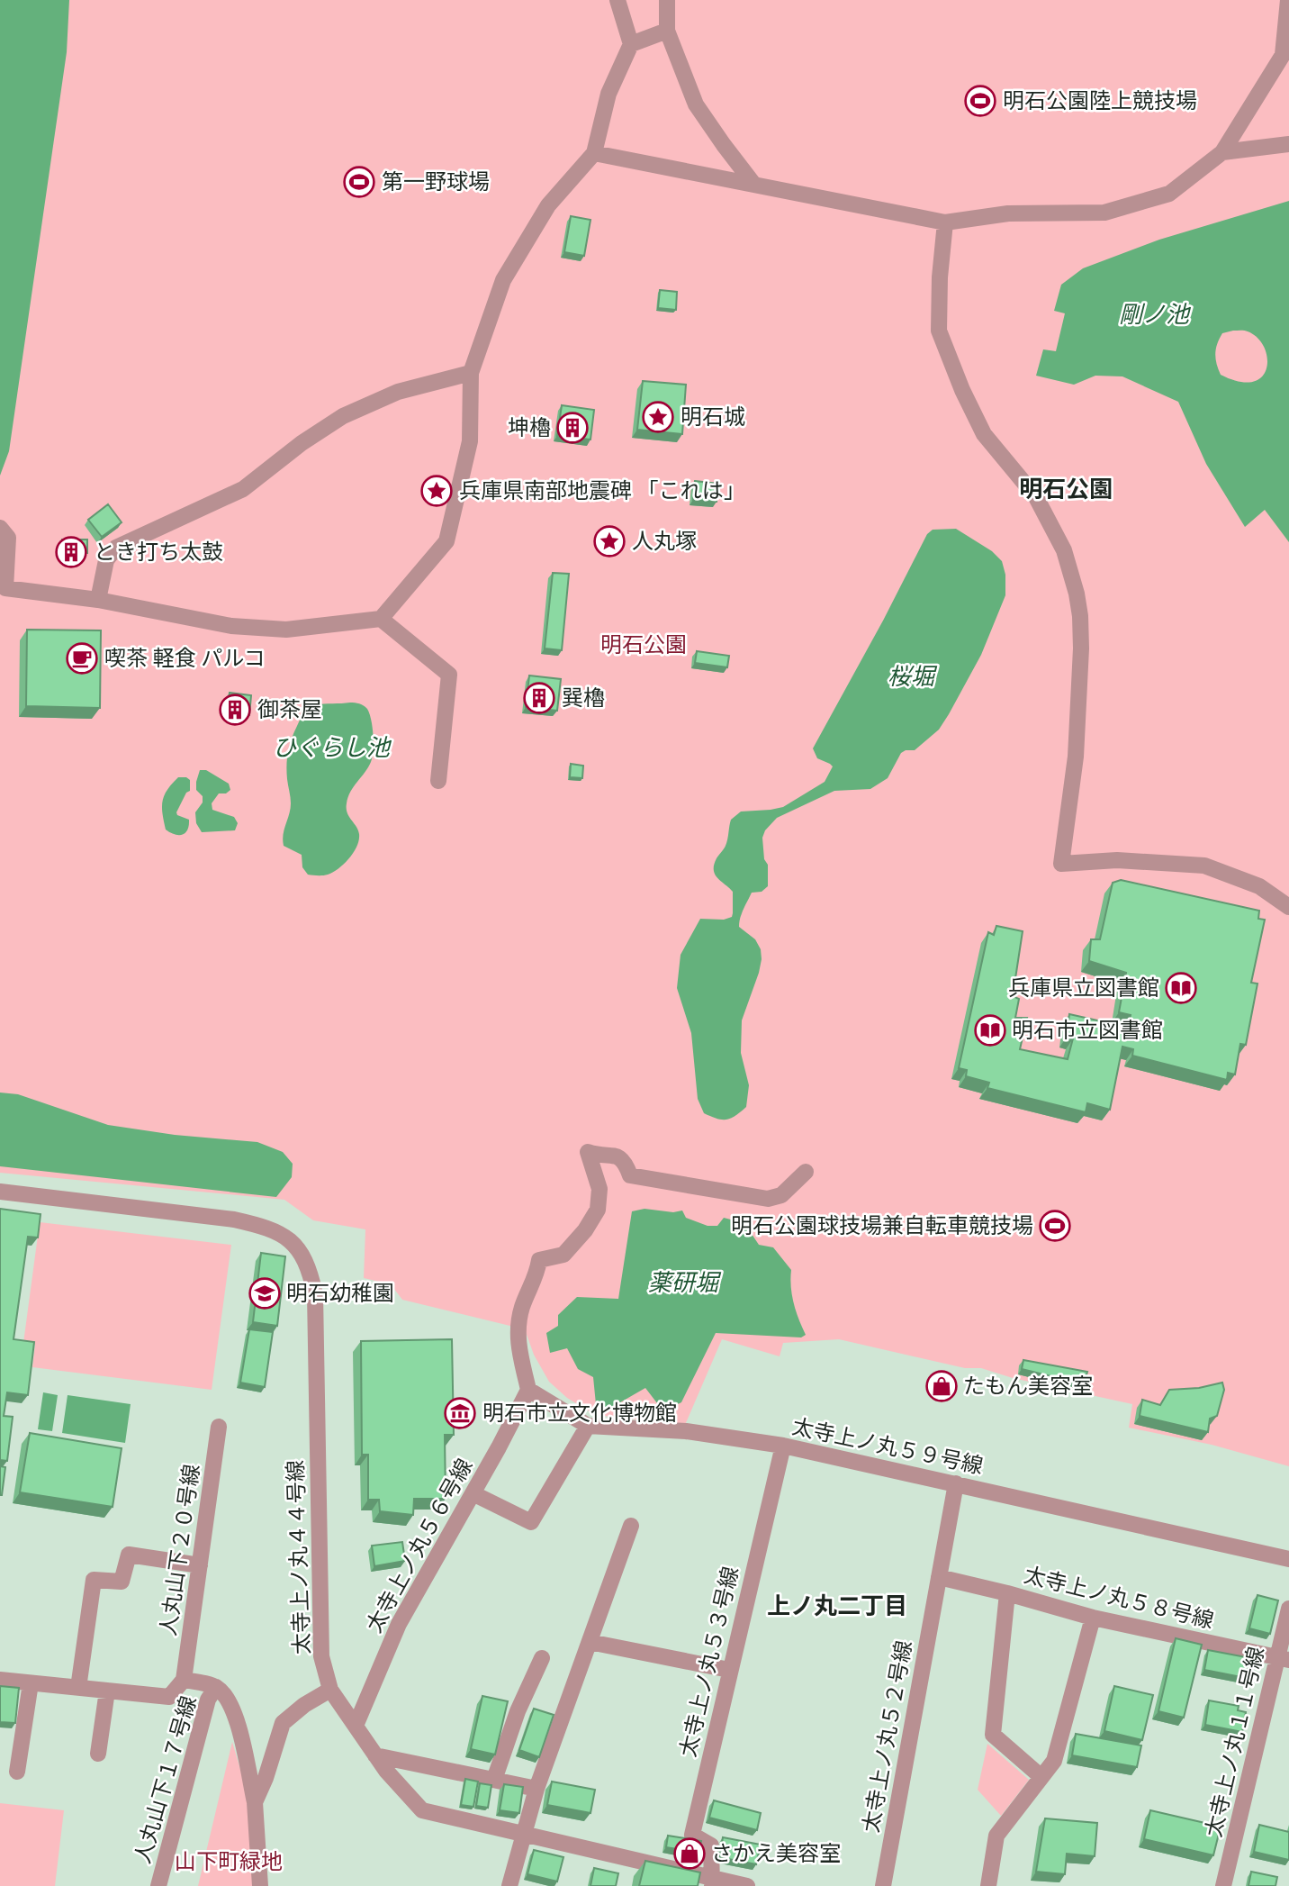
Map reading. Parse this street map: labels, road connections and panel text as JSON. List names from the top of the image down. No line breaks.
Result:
{"streets":{"street":["太寺上ノ丸５９号線","太寺上ノ丸５６号線","人丸山下２０号線","太寺上ノ丸４４号線","太寺上ノ丸５８号線","太寺上ノ丸５３号線","太寺上ノ丸５２号線","太寺上ノ丸１１号線","人丸山下１７号線"]},"crossings":[["太寺上ノ丸５９号線","太寺上ノ丸５６号線"],["太寺上ノ丸５９号線","太寺上ノ丸５３号線"],["太寺上ノ丸５９号線","太寺上ノ丸５２号線"],["太寺上ノ丸５６号線","太寺上ノ丸４４号線"],["太寺上ノ丸４４号線","太寺上ノ丸５３号線"],["太寺上ノ丸５８号線","太寺上ノ丸５２号線"],["太寺上ノ丸５８号線","太寺上ノ丸１１号線"]],"districts":["明石公園","上ノ丸二丁目"],"water":["剛ノ池","桜堀","ひぐらし池","薬研堀"],"parks":["明石公園","山下町緑地"],"places":{"sports":["明石公園陸上競技場","第一野球場","明石公園球技場兼自転車競技場"],"place":["明石城","兵庫県南部地震碑 「これは」","人丸塚"],"building":["坤櫓","とき打ち太鼓","巽櫓","御茶屋"],"cafe":["喫茶 軽食 パルコ"],"library":["兵庫県立図書館","明石市立図書館"],"school or university":["明石幼稚園"],"shop":["たもん美容室","さかえ美容室"],"museum":["明石市立文化博物館"]}}
